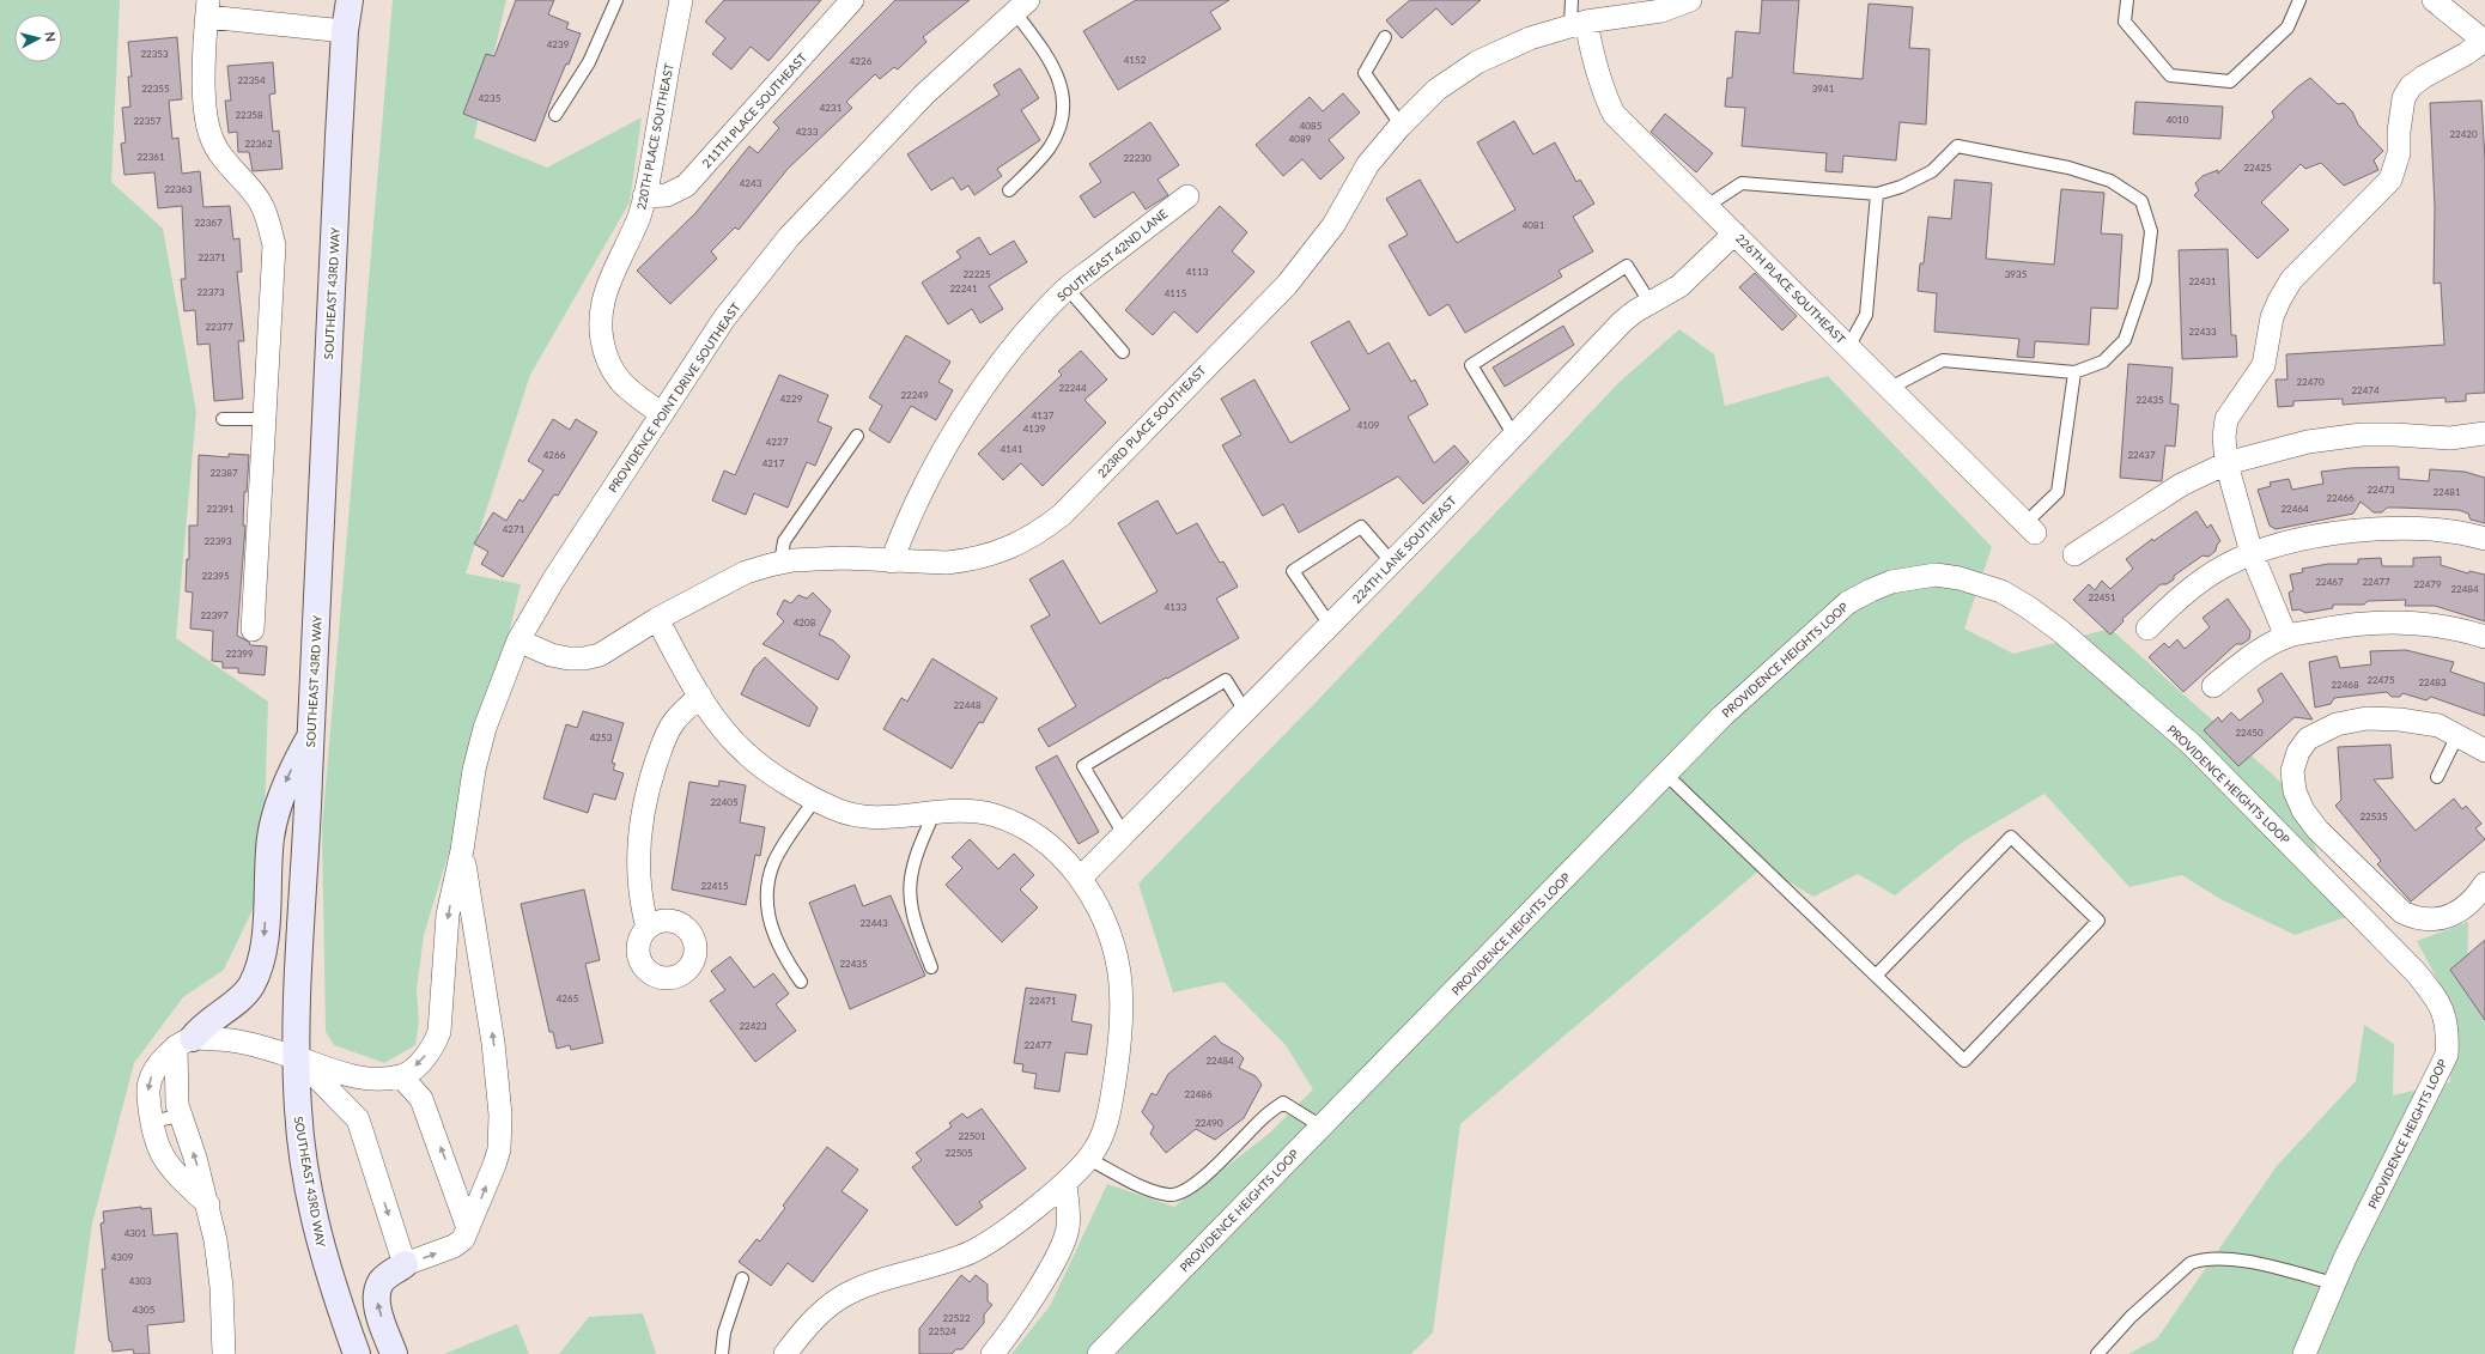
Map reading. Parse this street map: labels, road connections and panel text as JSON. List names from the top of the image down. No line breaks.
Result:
{"streets":{"main road":["SOUTHEAST 43RD WAY"],"street":["211TH PLACE SOUTHEAST","220TH PLACE SOUTHEAST","SOUTHEAST 42ND LANE","226TH PLACE SOUTHEAST","PROVIDENCE POINT DRIVE SOUTHEAST","223RD PLACE SOUTHEAST","224TH LANE SOUTHEAST","PROVIDENCE HEIGHTS LOOP"]},"crossings":[["211TH PLACE SOUTHEAST","220TH PLACE SOUTHEAST"],["220TH PLACE SOUTHEAST","PROVIDENCE POINT DRIVE SOUTHEAST"],["SOUTHEAST 42ND LANE","223RD PLACE SOUTHEAST"],["226TH PLACE SOUTHEAST","223RD PLACE SOUTHEAST"],["226TH PLACE SOUTHEAST","224TH LANE SOUTHEAST"],["PROVIDENCE POINT DRIVE SOUTHEAST","223RD PLACE SOUTHEAST"]],"house_numbers":["4239","22353","4152","4226","22354","22355","3941","4235","4231","22358","4010","22357","4085","4233","22420","4089","22362","22361","22230","22425","4243","22363","22367","4081","22371","4113","22225","3935","22431","22241","22373","4115","22377","22433","22470","22244","22474","22249","4229","22435","4137","4109","4139","4227","4141","4266","22437","4217","22387","22473","22481","22466","22391","22464","4271","22393","22395","22467","22477","22479","22484","22451","4133","22397","4208","22399","22475","22483","22468","22448","22450","4253","22405","22535","22415","22443","22435","4265","22471","22423","22477","22484","22486","22490","22501","22505","4301","4309","4303","4305","22522","22524"],"north":"right"}
